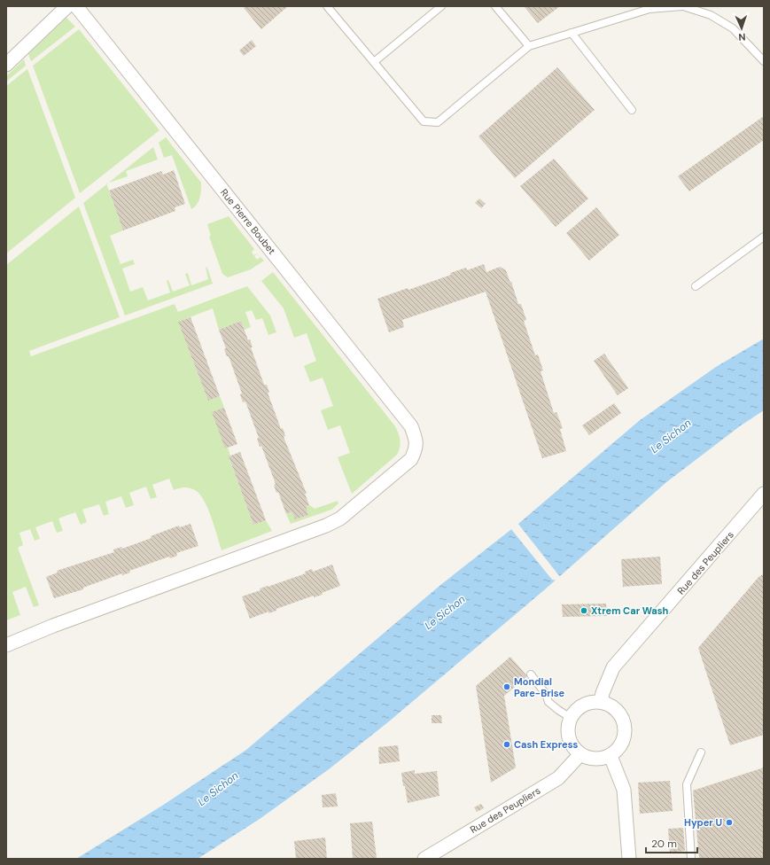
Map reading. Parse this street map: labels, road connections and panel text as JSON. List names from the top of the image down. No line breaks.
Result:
{"streets":{"street":["Rue Pierre Boubet","Rue des Peupliers"]},"water":["Le Sichon"],"places":["Xtrem Car Wash","Mondial Pare-Brise","Cash Express","Hyper U"],"scale_bar":"20 m","north":"bottom"}
